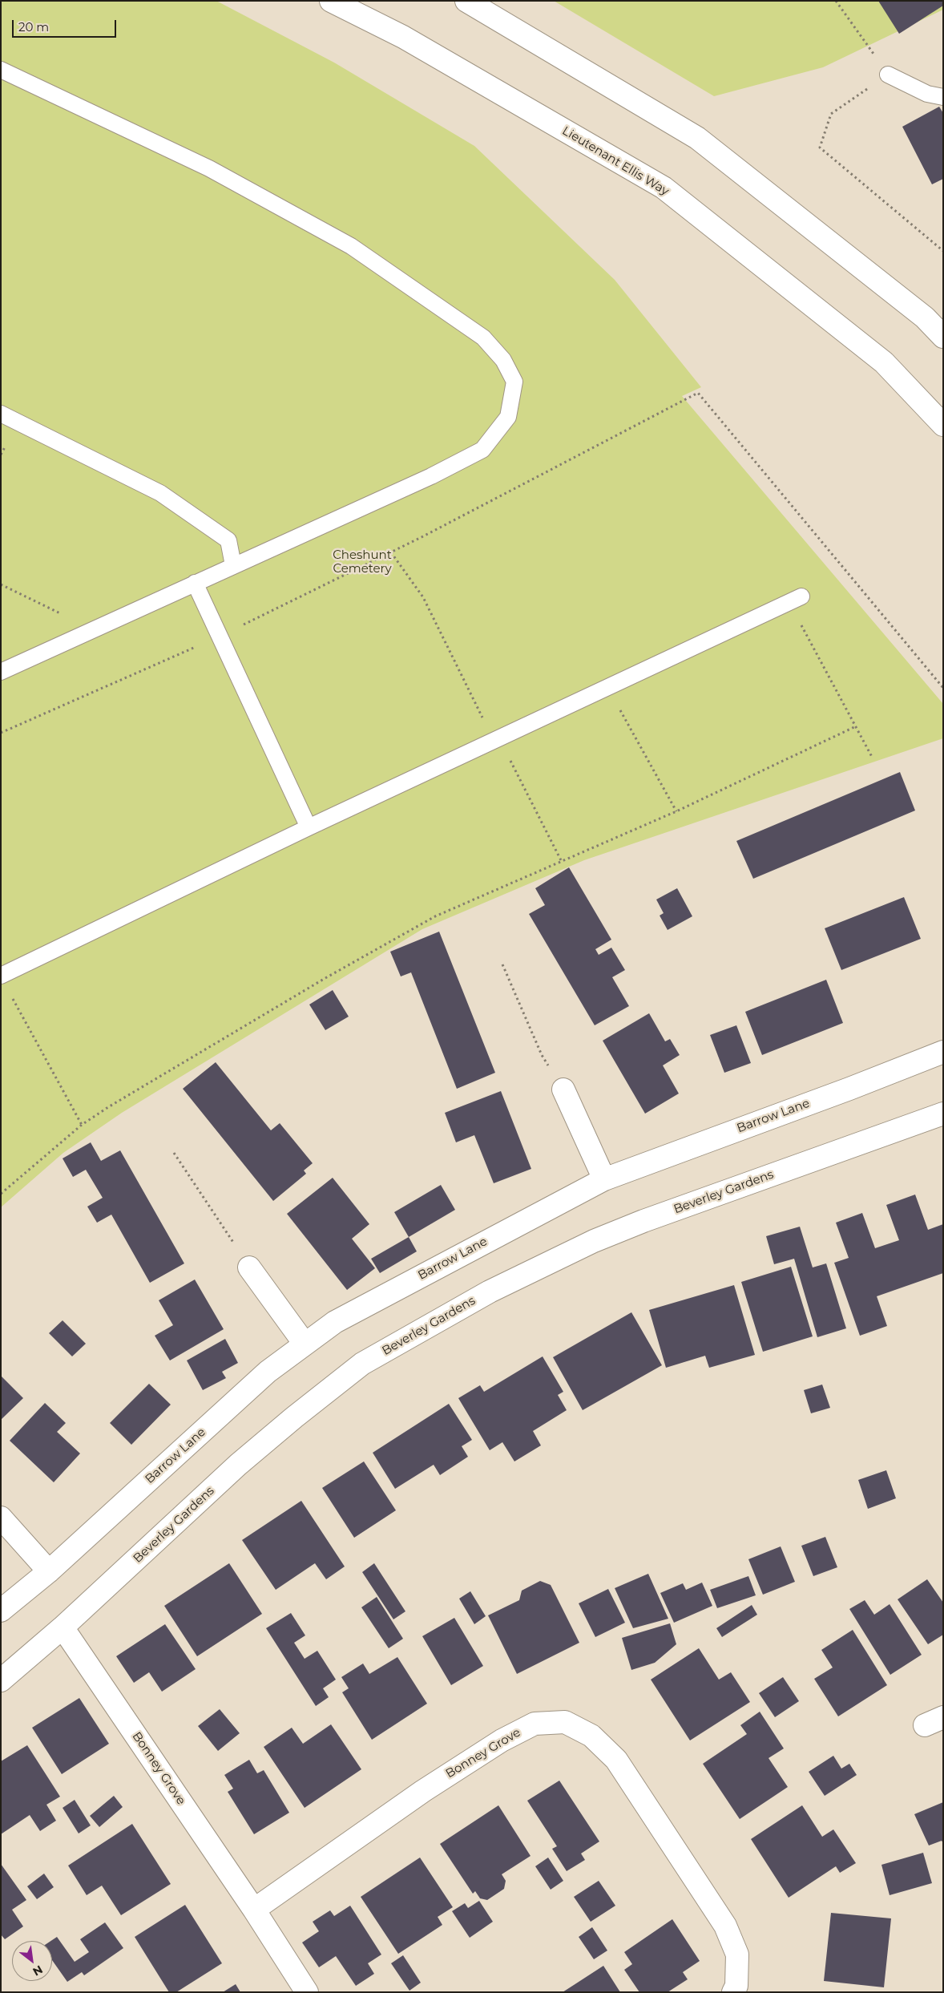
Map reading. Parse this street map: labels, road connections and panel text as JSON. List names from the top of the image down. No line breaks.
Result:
{"streets":{"street":["Lieutenant Ellis Way","Barrow Lane","Beverley Gardens","Bonney Grove"]},"crossings":[["Beverley Gardens","Bonney Grove"]],"parks":["Cheshunt Cemetery"],"scale_bar":"20 m","north":"bottom right"}
